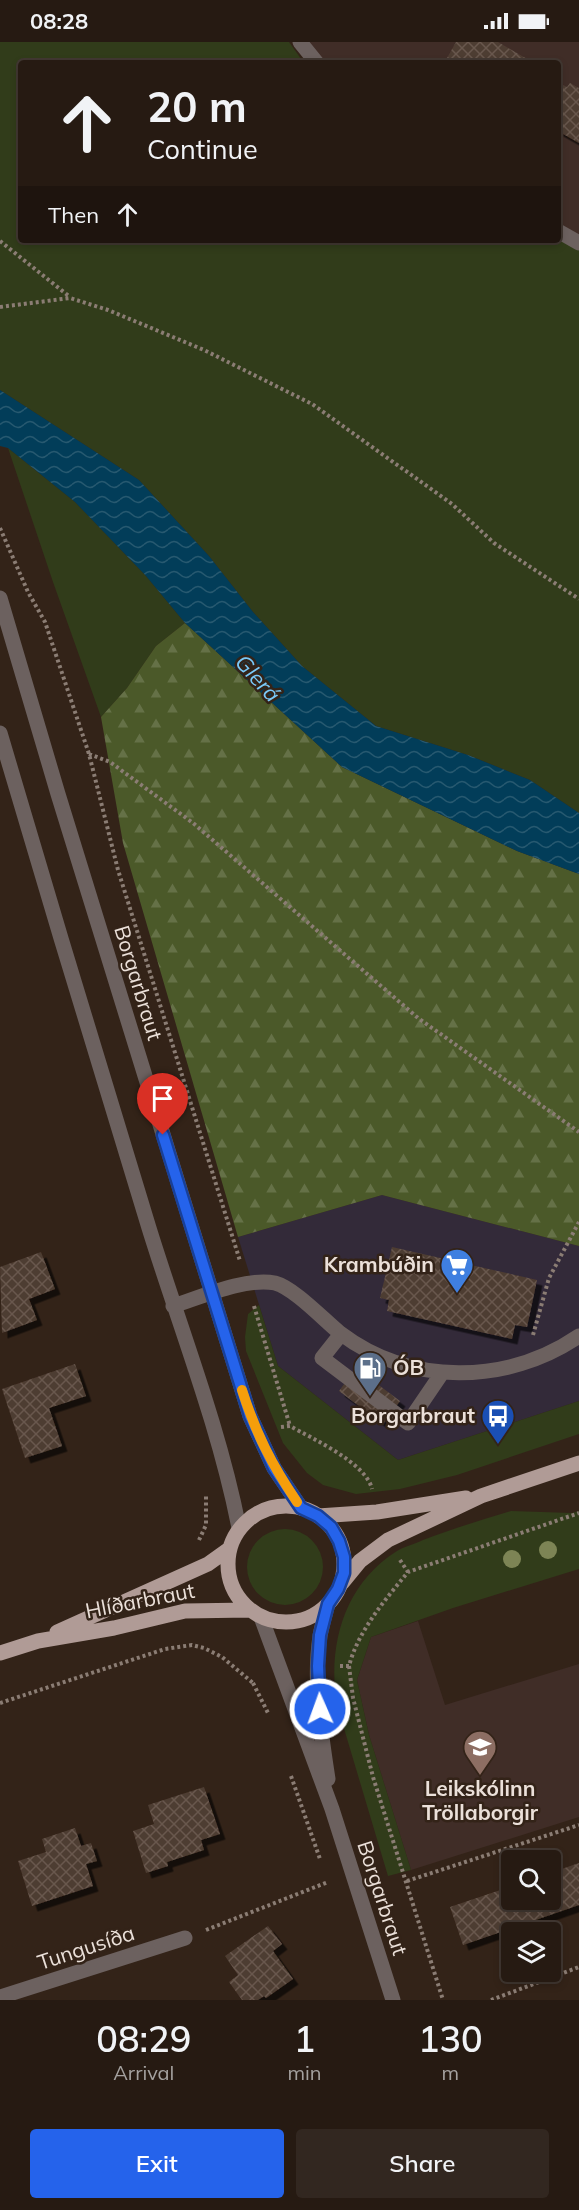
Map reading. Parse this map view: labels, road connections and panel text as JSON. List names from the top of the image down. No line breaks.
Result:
{"streets":{"main road":["Hlíðarbraut"],"street":["Borgarbraut","Tungusíða"]},"crossings":[["Borgarbraut","Hlíðarbraut"]],"water":["Glerá"],"places":{"supermarket":["Krambúðin"],"fuel station":["ÓB"],"bus stop":["Borgarbraut"],"school or university":["Leikskólinn Tröllaborgir"]},"page":{"status":"08:28","turn":["20 m","Continue"],"then":"Then","eta":["08:29","Arrival","1","min","130","m"],"buttons":["Exit","Share"]}}
